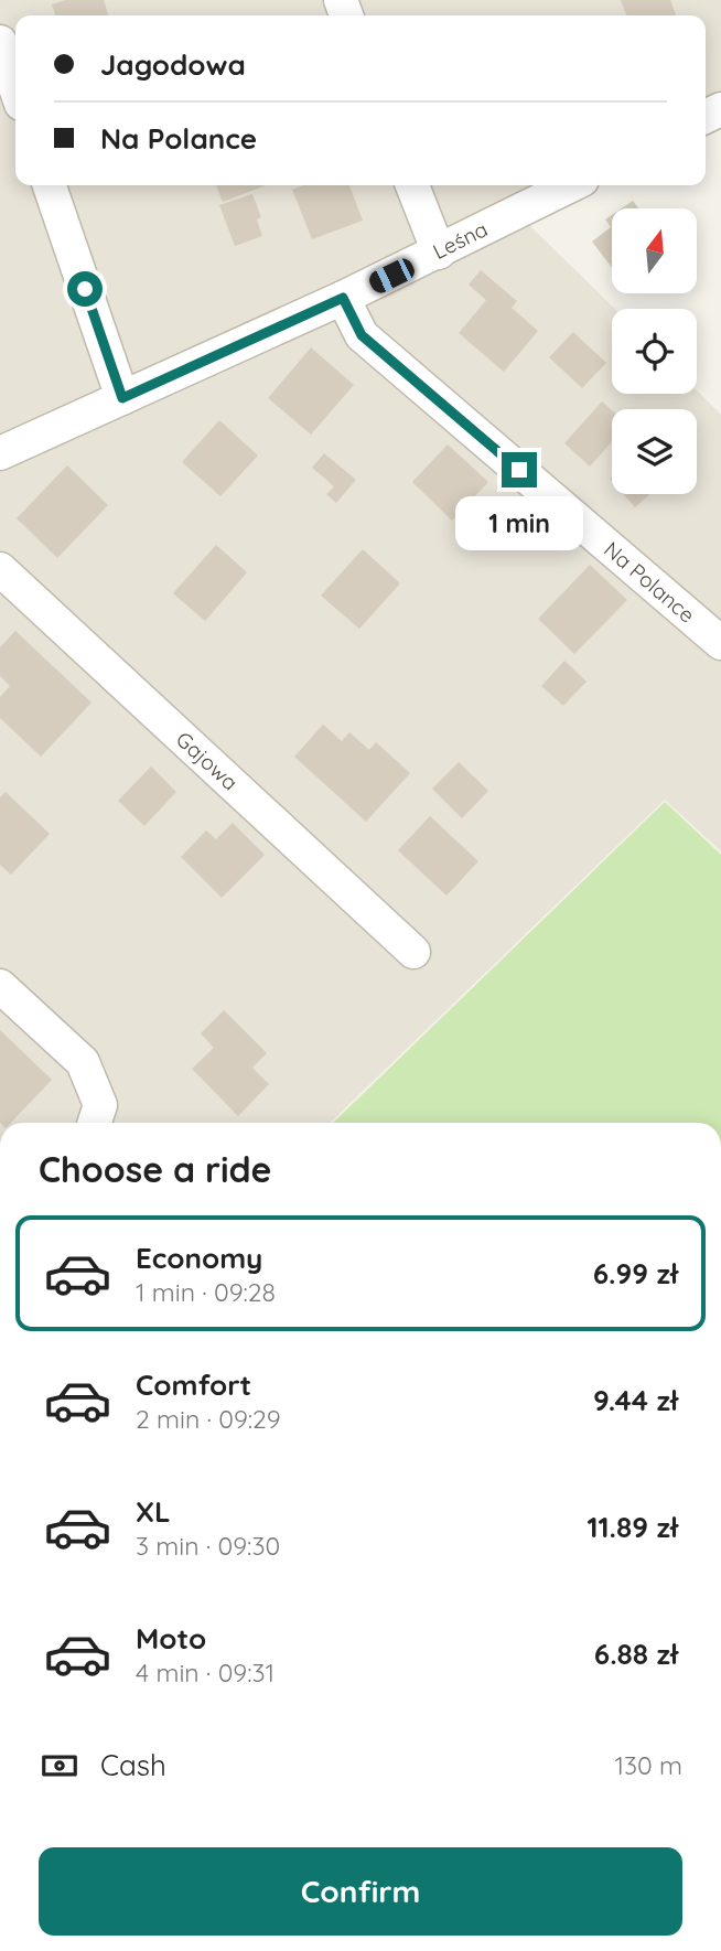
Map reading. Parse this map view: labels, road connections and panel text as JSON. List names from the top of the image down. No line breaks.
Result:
{"streets":{"street":["Leśna","Na Polance","Gajowa"]},"crossings":[["Leśna","Na Polance"]],"north":"top","page":{"banner":["Jagodowa","Na Polance"],"bubble":"1 min","heading":"Choose a ride","list":[{"name":"Economy","note":"1 min · 09:28","value":"6.99 zł"},{"name":"Comfort","note":"2 min · 09:29","value":"9.44 zł"},{"name":"XL","note":"3 min · 09:30","value":"11.89 zł"},{"name":"Moto","note":"4 min · 09:31","value":"6.88 zł"}],"pay":["Cash","130 m"],"buttons":"Confirm"}}
